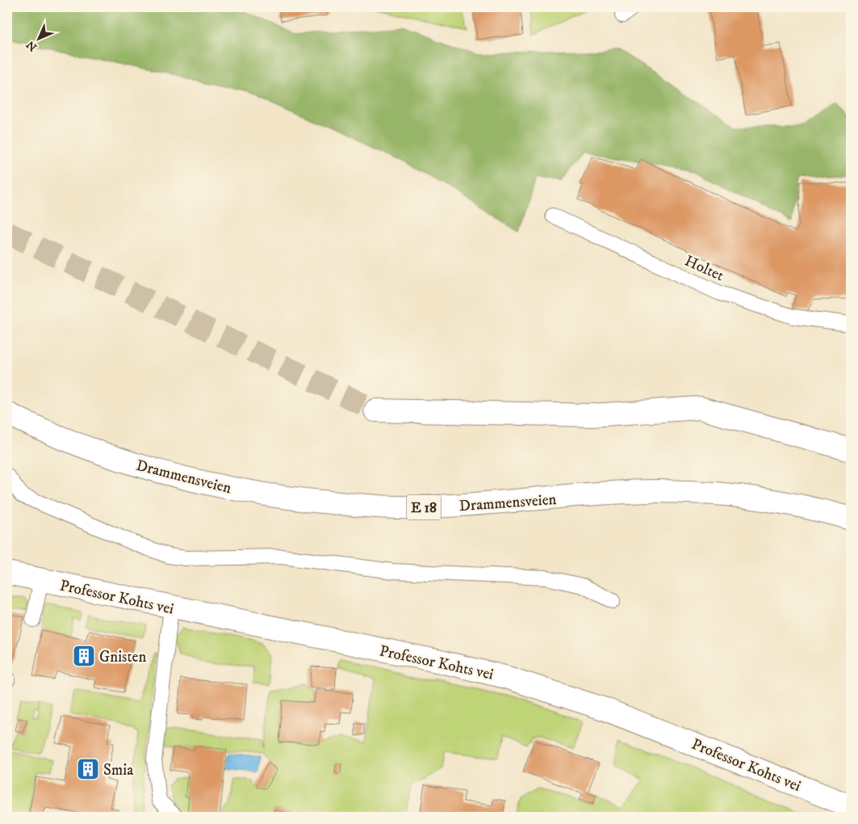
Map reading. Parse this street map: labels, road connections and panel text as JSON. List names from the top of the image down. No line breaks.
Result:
{"streets":{"main road":["Drammensveien","E 18","Professor Kohts vei"],"lane":["Holtet"]},"places":{"building":["Gnisten","Smia"]},"north":"bottom left"}
